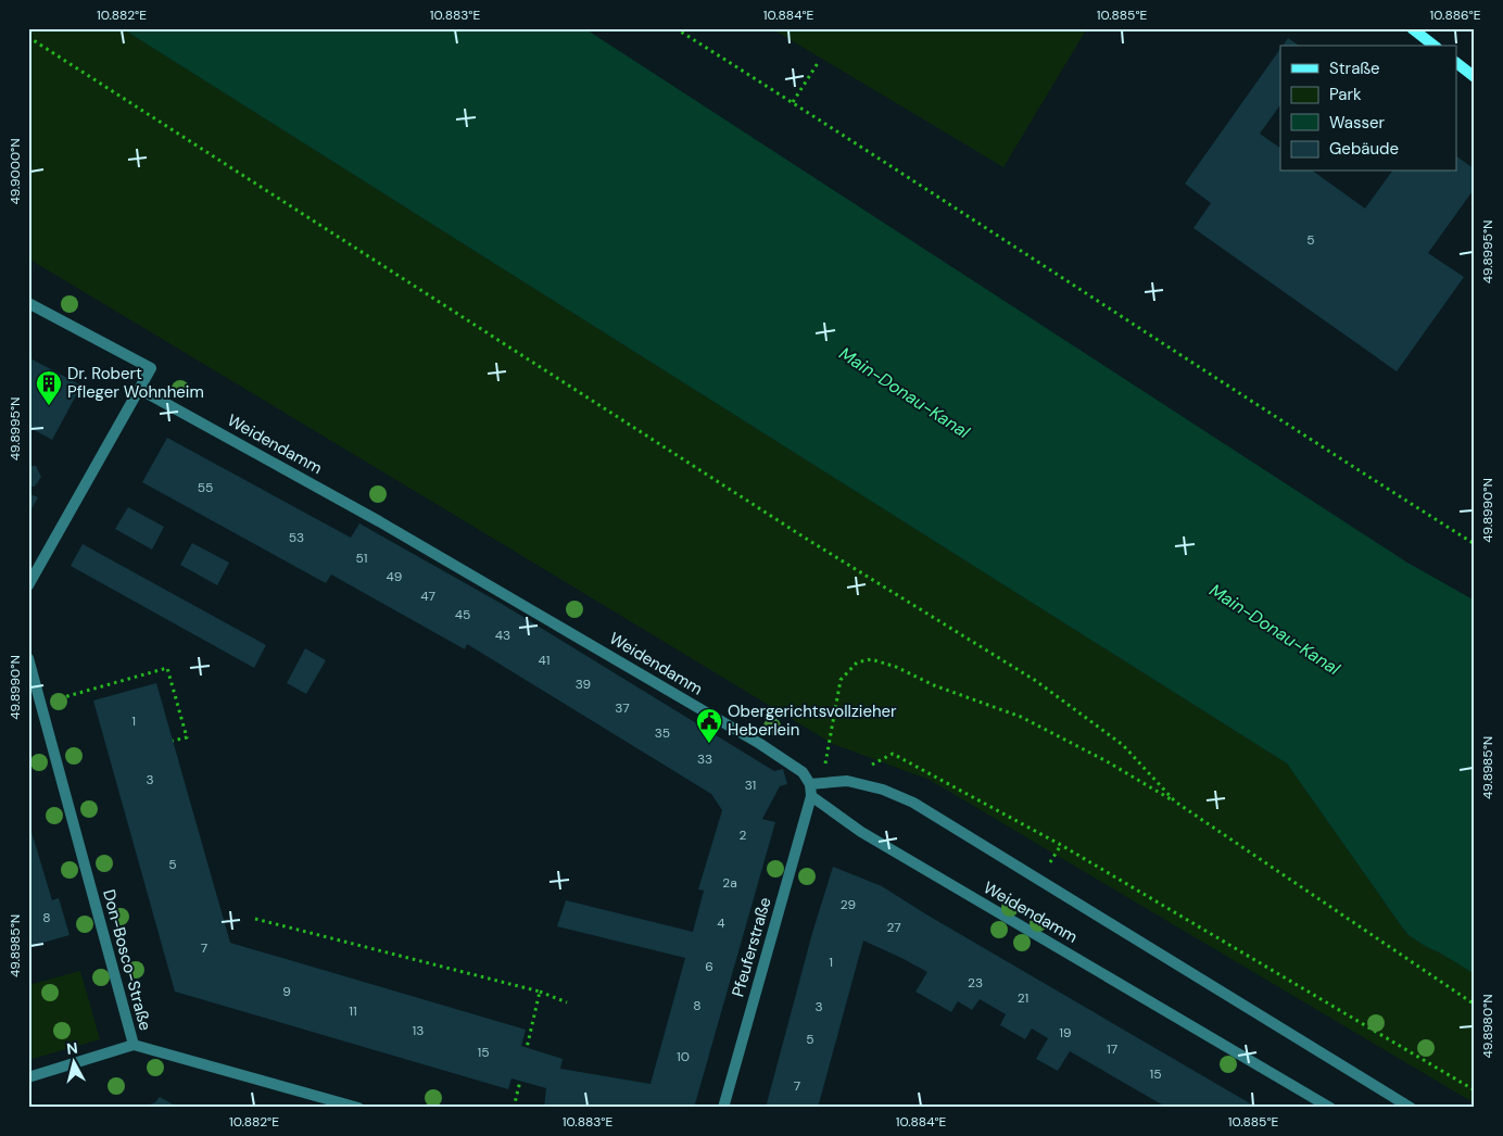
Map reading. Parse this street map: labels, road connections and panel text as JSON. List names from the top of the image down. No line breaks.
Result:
{"streets":{"street":["Weidendamm","Pfeuferstraße","Don-Bosco-Straße"]},"crossings":[["Weidendamm","Pfeuferstraße"]],"water":["Main-Donau-Kanal"],"places":{"building":["Dr. Robert Pfleger Wohnheim"],"public building":["Obergerichtsvollzieher Heberlein"]},"house_numbers":["5","55","53","51","49","47","45","43","41","39","37","1","35","33","3","31","2","5","2a","29","8","4","27","7","1","6","23","9","21","8","3","11","13","19","5","17","15","10","15","7"],"legend":["Straße","Park","Wasser","Gebäude"],"north":"top","coordinates":["10.882°E","10.883°E","10.884°E","10.885°E","10.886°E","49.9000°N","49.8995°N","49.8990°N","49.8985°N","49.8980°N"]}
